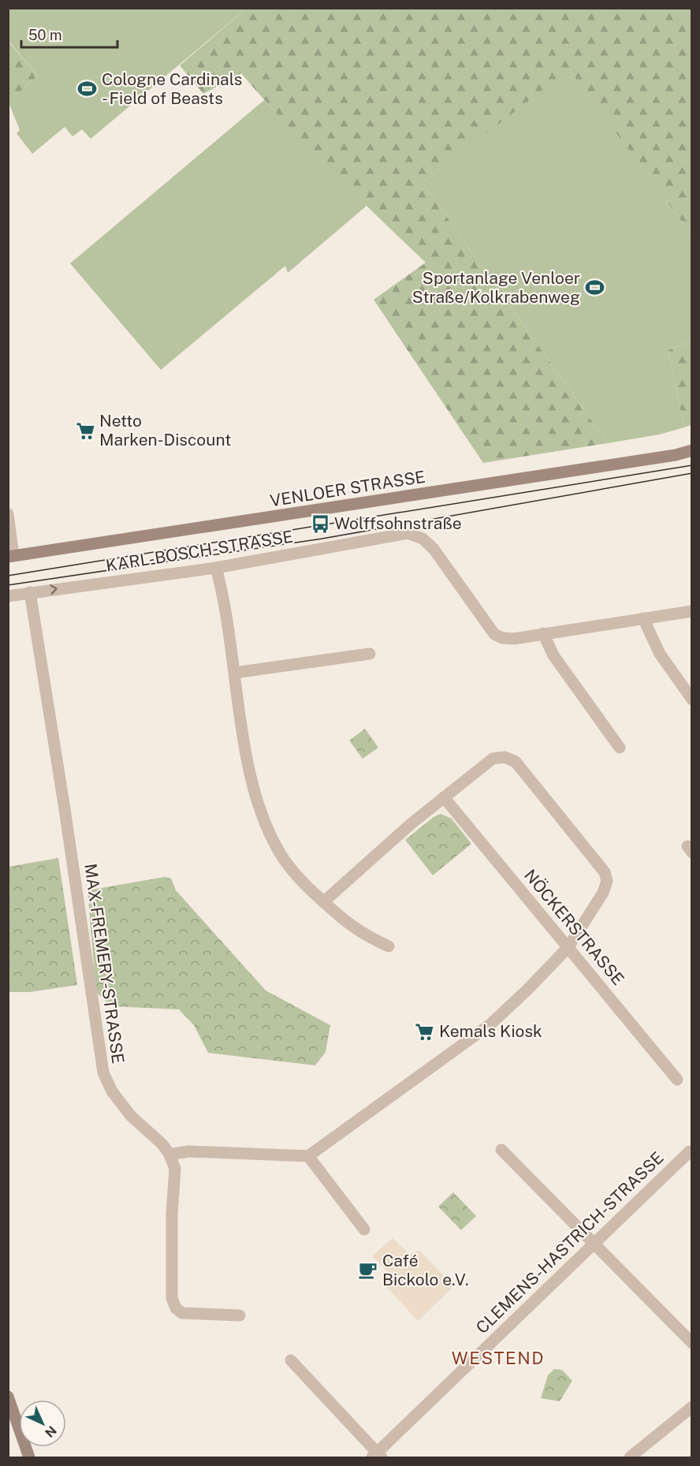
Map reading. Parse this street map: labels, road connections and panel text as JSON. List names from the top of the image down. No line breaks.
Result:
{"streets":{"main road":["VENLOER STRASSE"],"street":["KARL-BOSCH-STRASSE","NÖCKERSTRASSE","MAX-FREMERY-STRASSE","CLEMENS-HASTRICH-STRASSE"]},"crossings":[["KARL-BOSCH-STRASSE","MAX-FREMERY-STRASSE"]],"districts":["WESTEND"],"places":{"sports":["Cologne Cardinals - Field of Beasts","Sportanlage Venloer Straße/Kolkrabenweg"],"supermarket":["Netto Marken-Discount","Kemals Kiosk"],"bus stop":["Wolffsohnstraße"],"cafe":["Café Bickolo e.V."]},"scale_bar":"50 m","north":"bottom right"}
